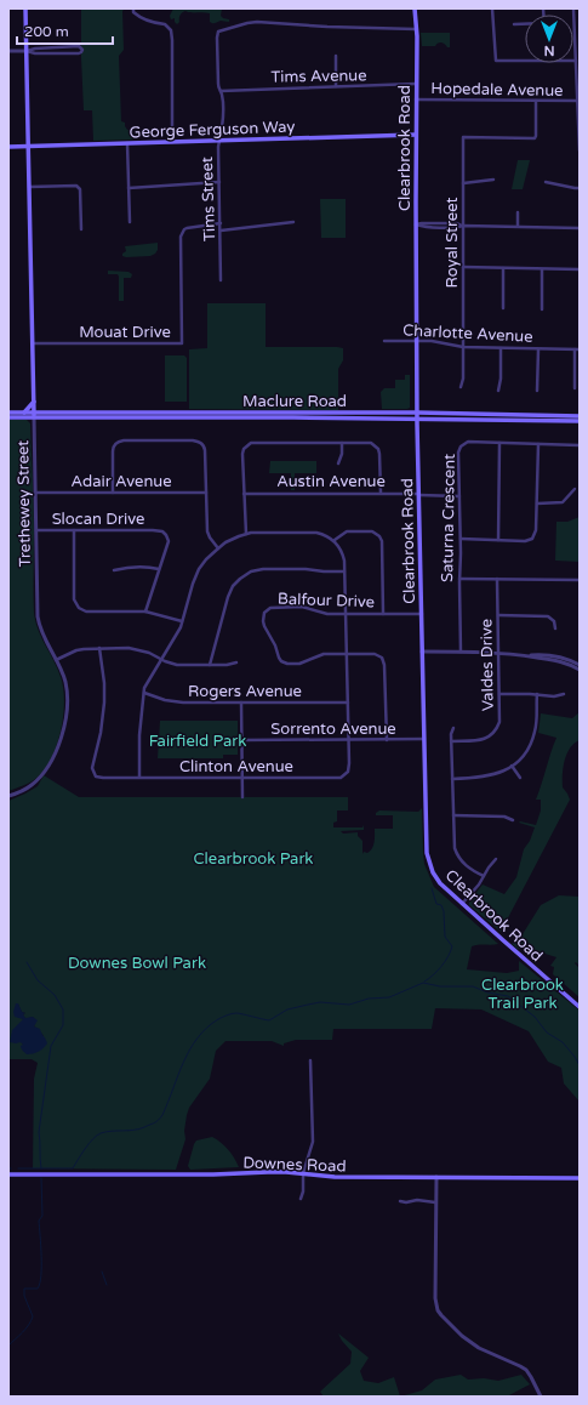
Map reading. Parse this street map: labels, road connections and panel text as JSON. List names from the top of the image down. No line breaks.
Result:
{"streets":{"main road":["George Ferguson Way","Clearbrook Road","Maclure Road","Trethewey Street","Downes Road"],"street":["Tims Avenue","Hopedale Avenue","Tims Street","Royal Street","Mouat Drive","Charlotte Avenue","Adair Avenue","Austin Avenue","Slocan Drive","Saturna Crescent","Balfour Drive","Valdes Drive","Rogers Avenue","Sorrento Avenue","Clinton Avenue"]},"crossings":[["Tims Avenue","Clearbrook Road"],["Tims Avenue","Tims Street"],["Hopedale Avenue","Clearbrook Road"],["Hopedale Avenue","Royal Street"],["George Ferguson Way","Clearbrook Road"],["George Ferguson Way","Tims Street"],["George Ferguson Way","Trethewey Street"],["Clearbrook Road","Tims Street"],["Clearbrook Road","Charlotte Avenue"],["Clearbrook Road","Maclure Road"],["Clearbrook Road","Austin Avenue"],["Clearbrook Road","Balfour Drive"],["Clearbrook Road","Sorrento Avenue"],["Tims Street","Mouat Drive"],["Royal Street","Charlotte Avenue"],["Mouat Drive","Trethewey Street"],["Maclure Road","Trethewey Street"],["Adair Avenue","Trethewey Street"],["Austin Avenue","Saturna Crescent"],["Trethewey Street","Slocan Drive"],["Balfour Drive","Clinton Avenue"],["Rogers Avenue","Clinton Avenue"],["Sorrento Avenue","Clinton Avenue"]],"parks":["Fairfield Park","Clearbrook Park","Downes Bowl Park","Clearbrook Trail Park"],"scale_bar":"200 m","north":"bottom"}
